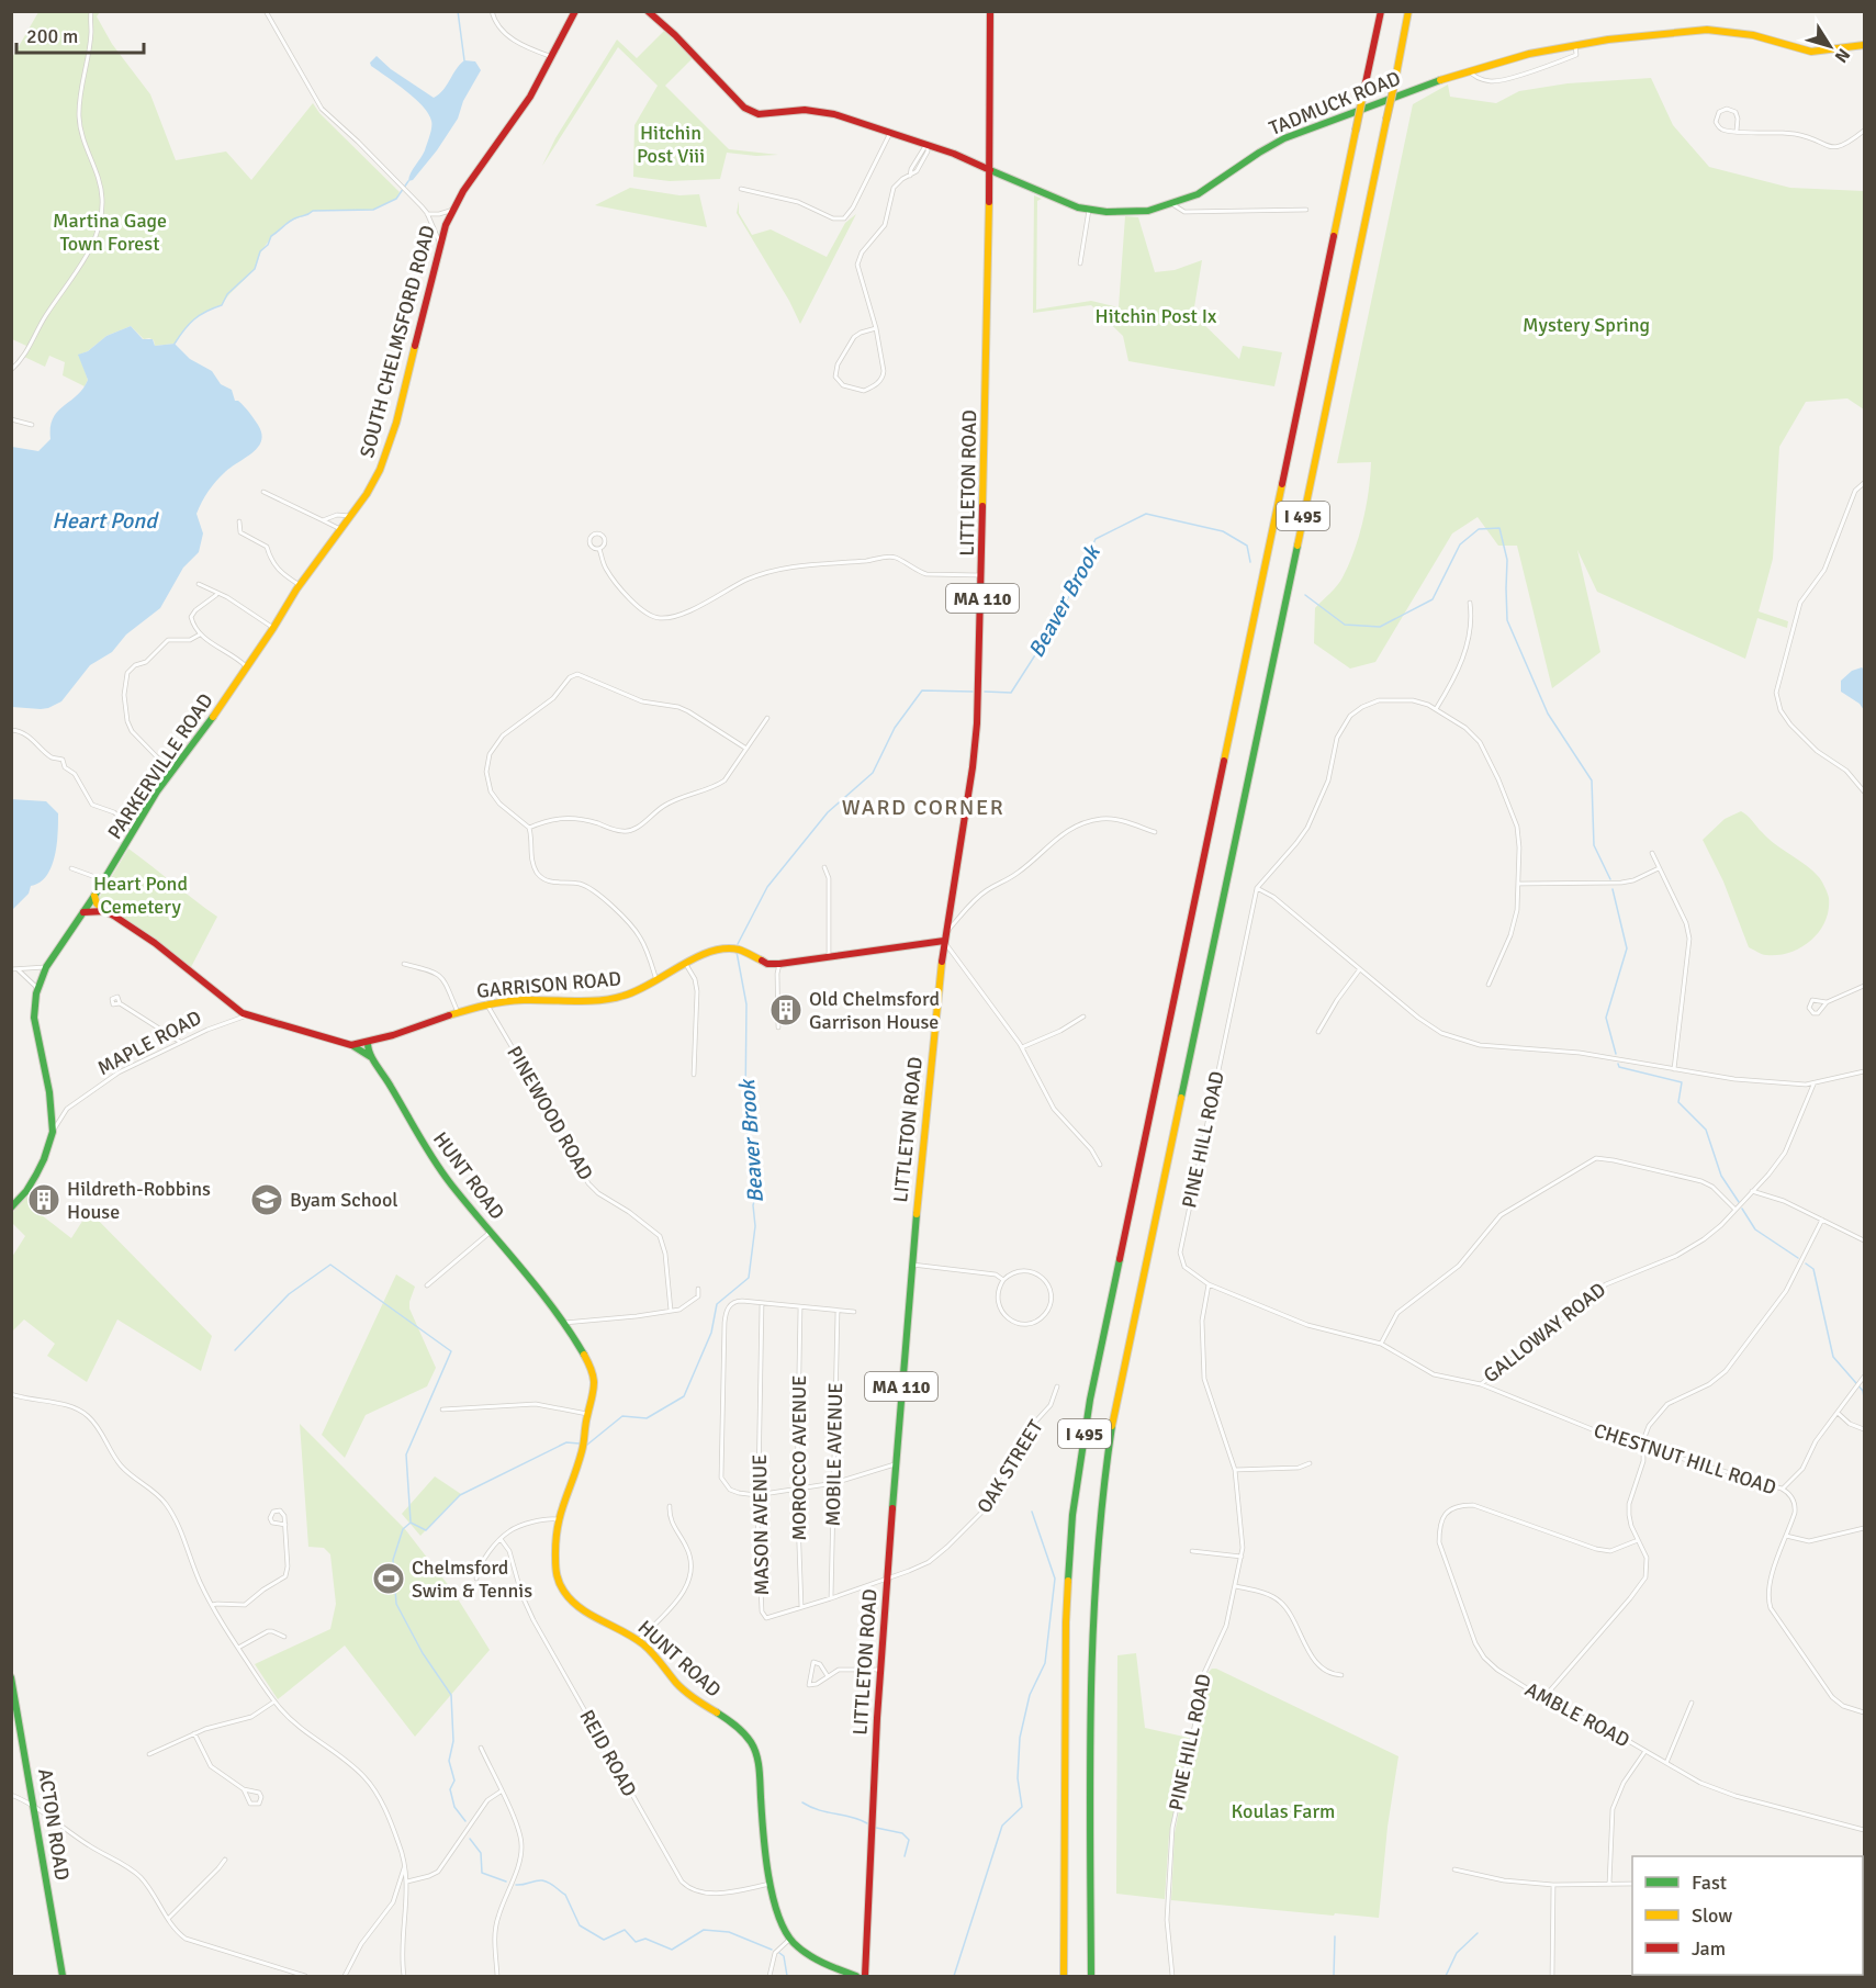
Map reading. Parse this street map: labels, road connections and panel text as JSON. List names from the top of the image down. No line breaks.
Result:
{"streets":{"main road":["TADMUCK ROAD","SOUTH CHELMSFORD ROAD","LITTLETON ROAD","I 495","MA 110","PARKERVILLE ROAD","GARRISON ROAD","MAPLE ROAD","HUNT ROAD","ACTON ROAD"],"street":["PINEWOOD ROAD","PINE HILL ROAD","GALLOWAY ROAD","MOBILE AVENUE","MOROCCO AVENUE","CHESTNUT HILL ROAD","OAK STREET","MASON AVENUE","AMBLE ROAD","REID ROAD"]},"crossings":[["TADMUCK ROAD","LITTLETON ROAD"],["SOUTH CHELMSFORD ROAD","PARKERVILLE ROAD"],["LITTLETON ROAD","GARRISON ROAD"],["LITTLETON ROAD","OAK STREET"],["LITTLETON ROAD","MASON AVENUE"],["PARKERVILLE ROAD","GARRISON ROAD"],["PARKERVILLE ROAD","MAPLE ROAD"],["GARRISON ROAD","MAPLE ROAD"],["GARRISON ROAD","PINEWOOD ROAD"],["GARRISON ROAD","HUNT ROAD"],["PINE HILL ROAD","GALLOWAY ROAD"],["HUNT ROAD","REID ROAD"],["GALLOWAY ROAD","CHESTNUT HILL ROAD"],["MOBILE AVENUE","MASON AVENUE"],["MOROCCO AVENUE","MASON AVENUE"],["OAK STREET","MASON AVENUE"]],"districts":["WARD CORNER"],"water":["Heart Pond","Beaver Brook"],"parks":["Hitchin Post Viii","Martina Gage Town Forest","Hitchin Post Ix","Mystery Spring","Heart Pond Cemetery","Koulas Farm"],"places":{"building":["Old Chelmsford Garrison House","Hildreth-Robbins House"],"school or university":["Byam School"],"sports":["Chelmsford Swim & Tennis"]},"legend":["Fast","Slow","Jam"],"scale_bar":"200 m","north":"bottom right"}
